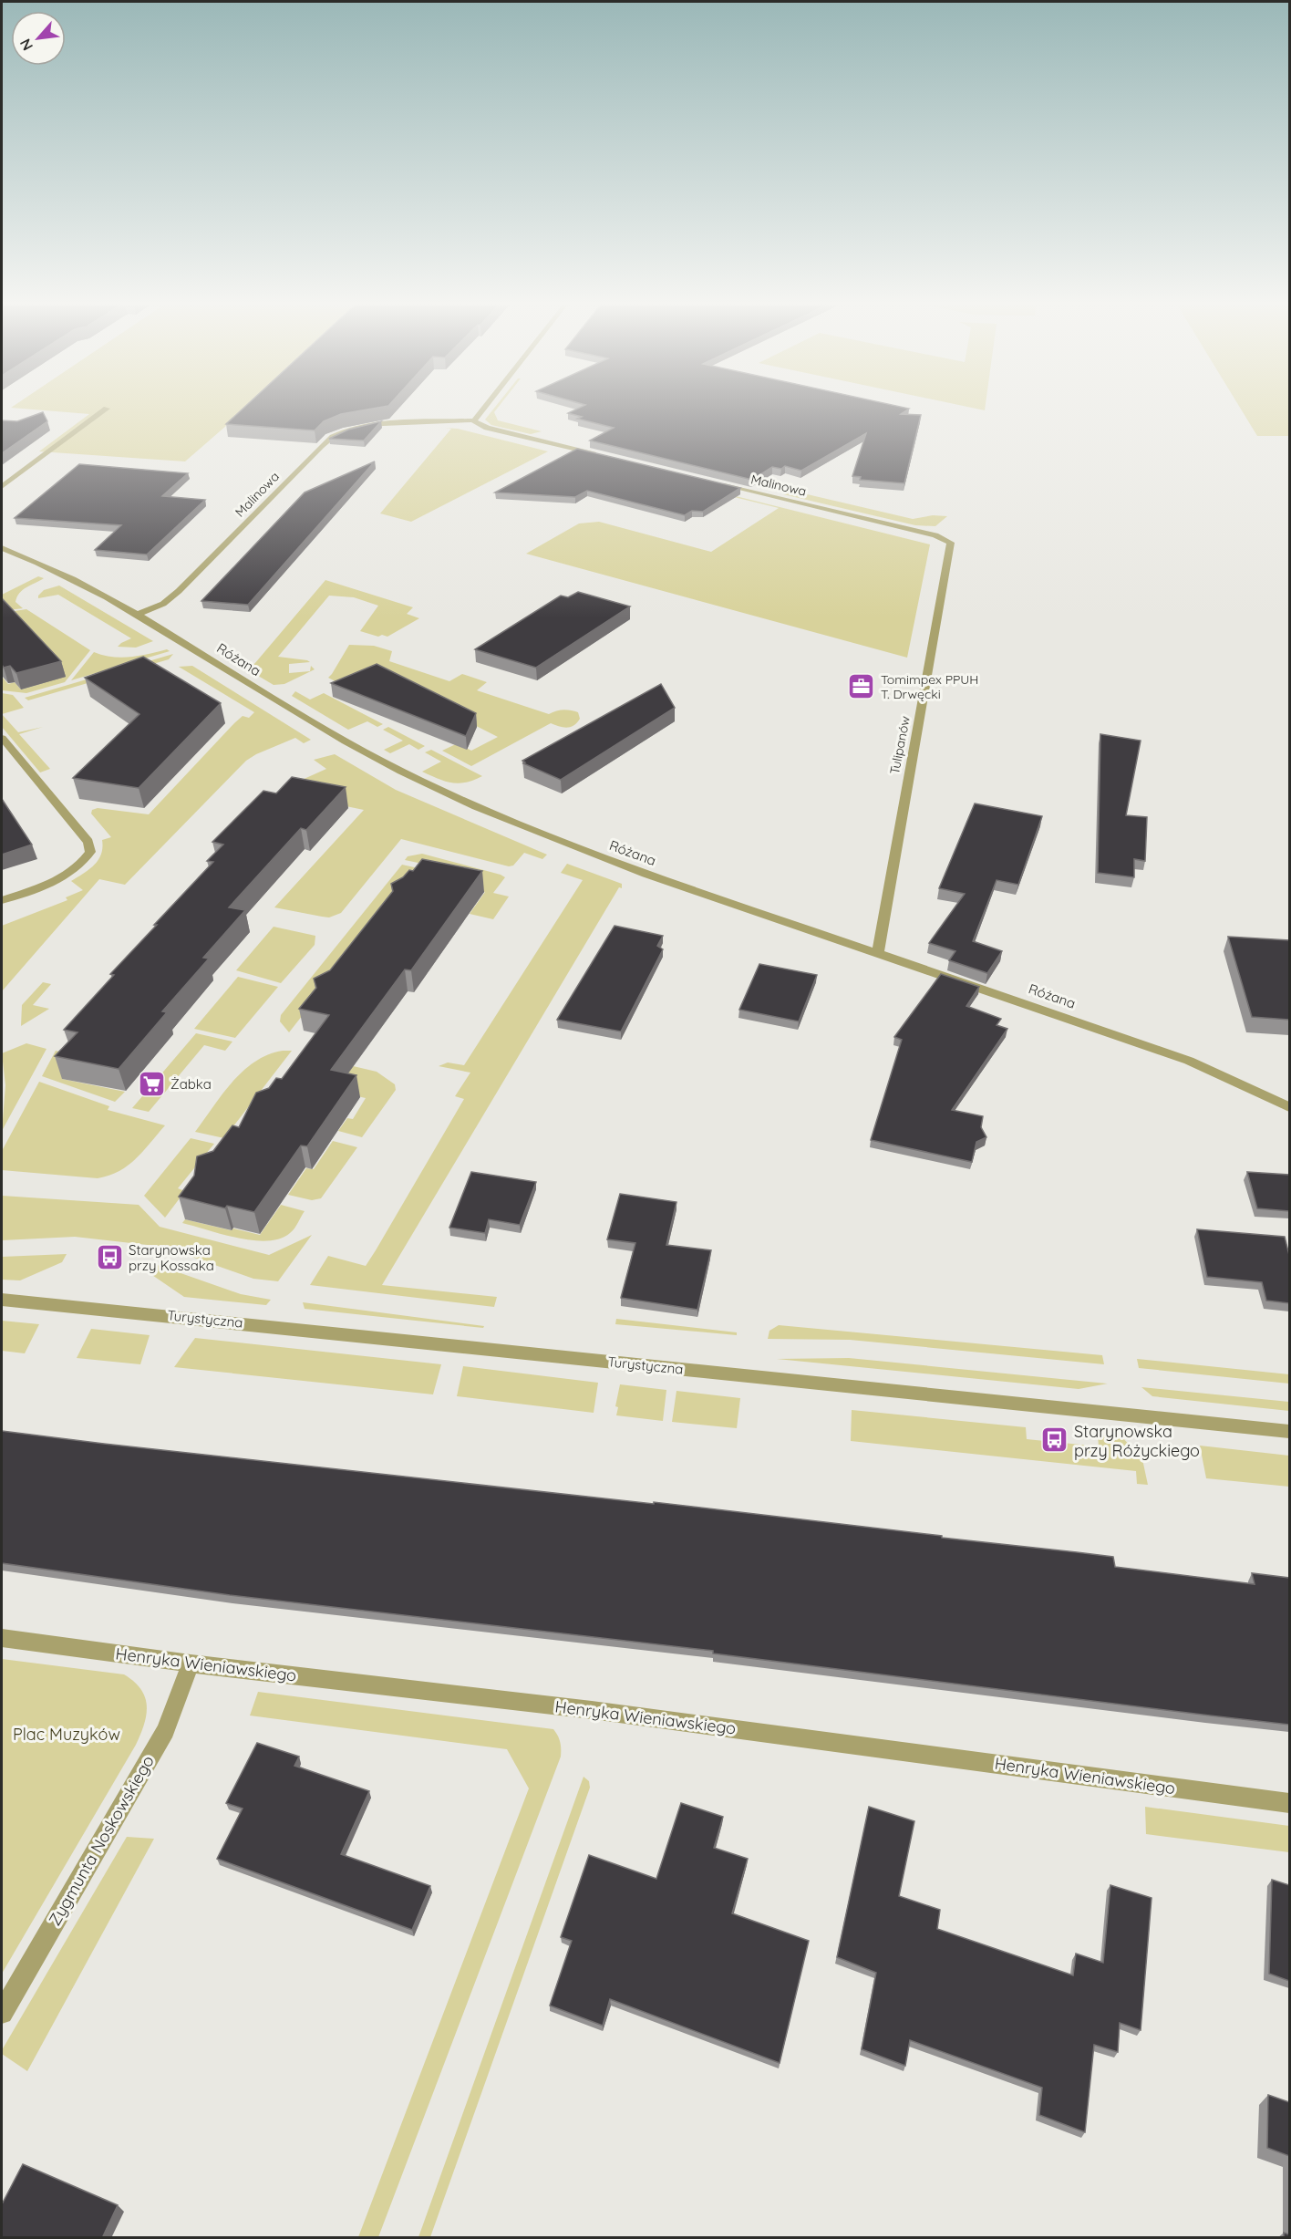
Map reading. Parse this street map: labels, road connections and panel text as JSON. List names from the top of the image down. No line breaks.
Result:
{"streets":{"street":["Malinowa","Różana","Tulipanów","Turystyczna","Henryka Wieniawskiego","Zygmunta Noskowskiego"]},"crossings":[["Malinowa","Różana"],["Malinowa","Tulipanów"],["Różana","Tulipanów"],["Henryka Wieniawskiego","Zygmunta Noskowskiego"]],"parks":["Plac Muzyków"],"places":{"office":["Tomimpex PPUH T. Drwęcki"],"supermarket":["Żabka"],"bus stop":["Starynowska przy Kossaka","Starynowska przy Różyckiego"]},"north":"bottom left"}
